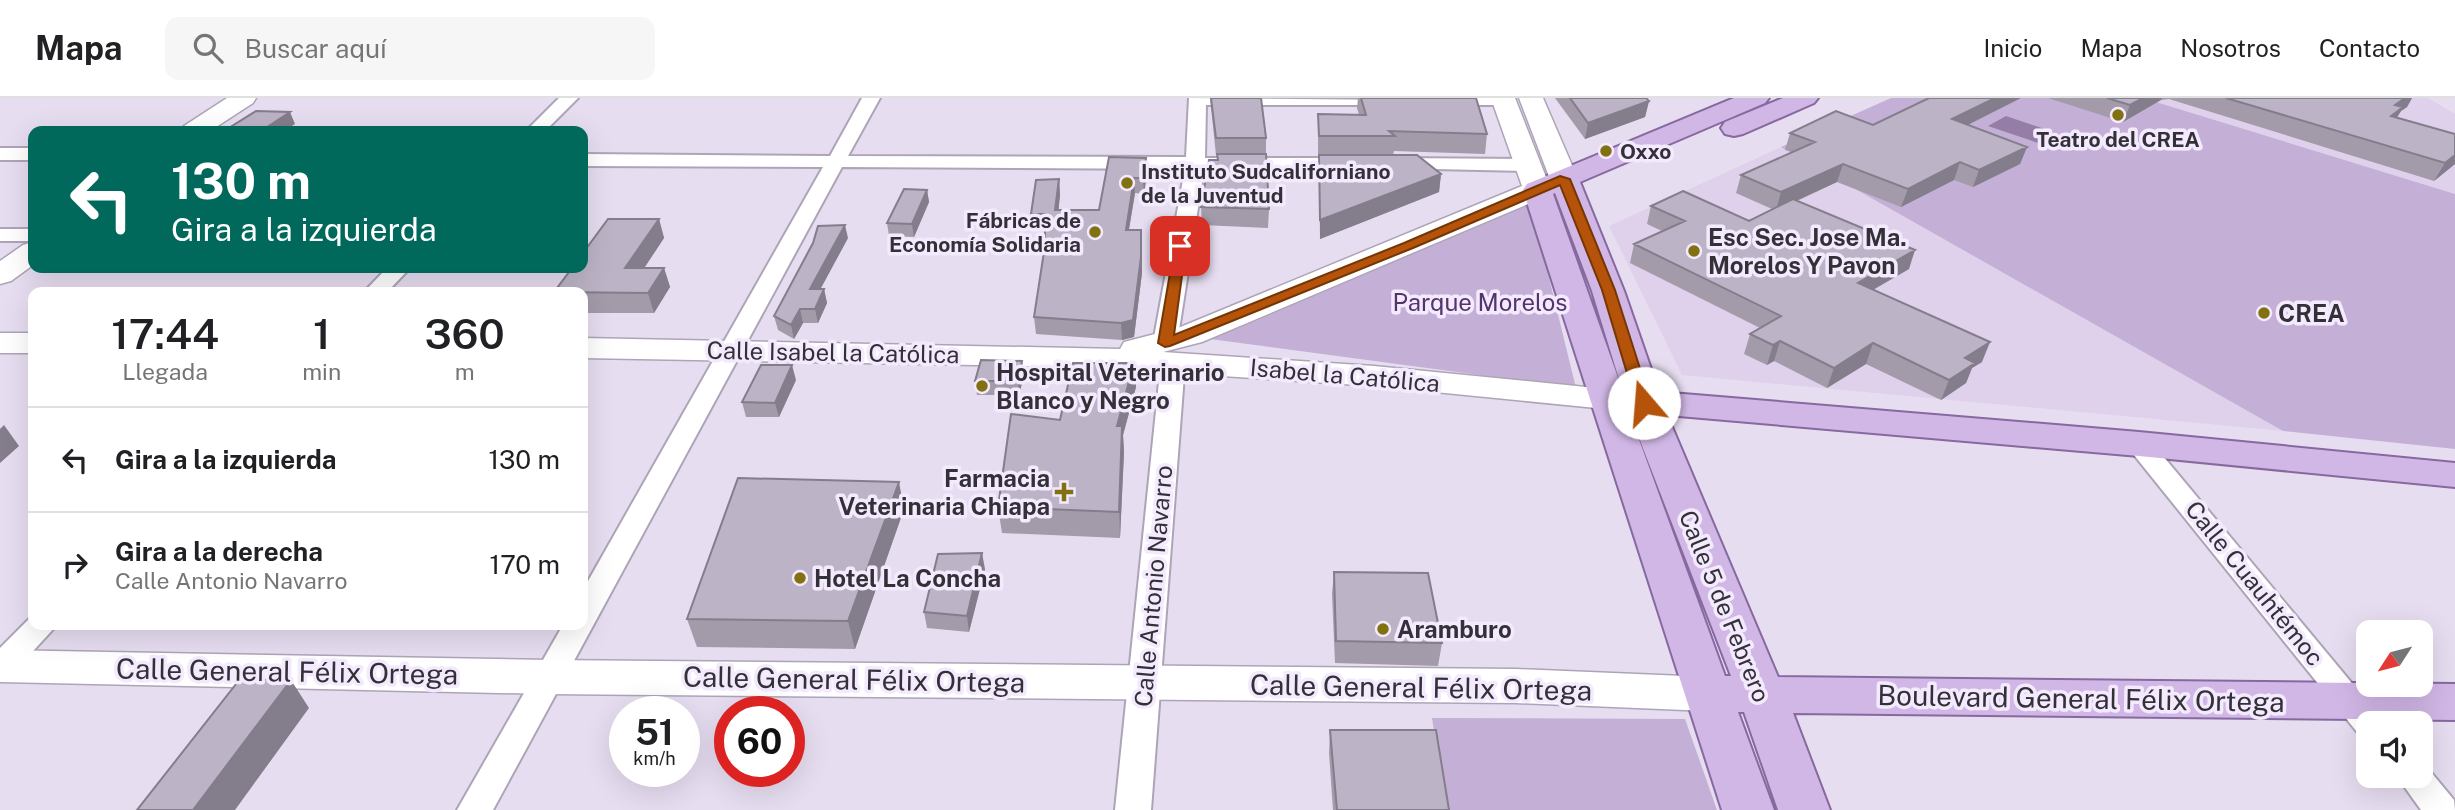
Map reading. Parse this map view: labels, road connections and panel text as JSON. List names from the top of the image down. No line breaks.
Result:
{"streets":{"main road":["Calle 5 de Febrero","Boulevard General Félix Ortega"],"street":["Calle Isabel la Católica","Isabel la Católica","Calle Cuauhtémoc","Calle Antonio Navarro","Calle General Félix Ortega"]},"crossings":[["Calle Isabel la Católica","Isabel la Católica"],["Isabel la Católica","Calle Antonio Navarro"],["Isabel la Católica","Calle 5 de Febrero"],["Calle Antonio Navarro","Calle General Félix Ortega"],["Calle 5 de Febrero","Calle General Félix Ortega"],["Calle 5 de Febrero","Boulevard General Félix Ortega"],["Calle General Félix Ortega","Boulevard General Félix Ortega"]],"parks":["Parque Morelos"],"places":{"other":["Teatro del CREA","Oxxo","Instituto Sudcaliforniano de la Juventud","Fábricas de Economía Solidaria","Esc Sec. Jose Ma. Morelos Y Pavon","CREA","Hospital Veterinario Blanco y Negro","Hotel La Concha","Aramburo"],"health":["Farmacia Veterinaria Chiapa"]},"north":"bottom left","page":{"header":"Mapa","search":"Buscar aquí","nav":["Inicio","Mapa","Nosotros","Contacto"],"turn":["130 m","Gira a la izquierda"],"eta":["17:44","Llegada","1","min","360","m"],"list":[{"name":"Gira a la izquierda","value":"130 m"},{"name":"Gira a la derecha","note":"Calle Antonio Navarro","value":"170 m"}],"speed":"51 km/h","limit":"60"}}
